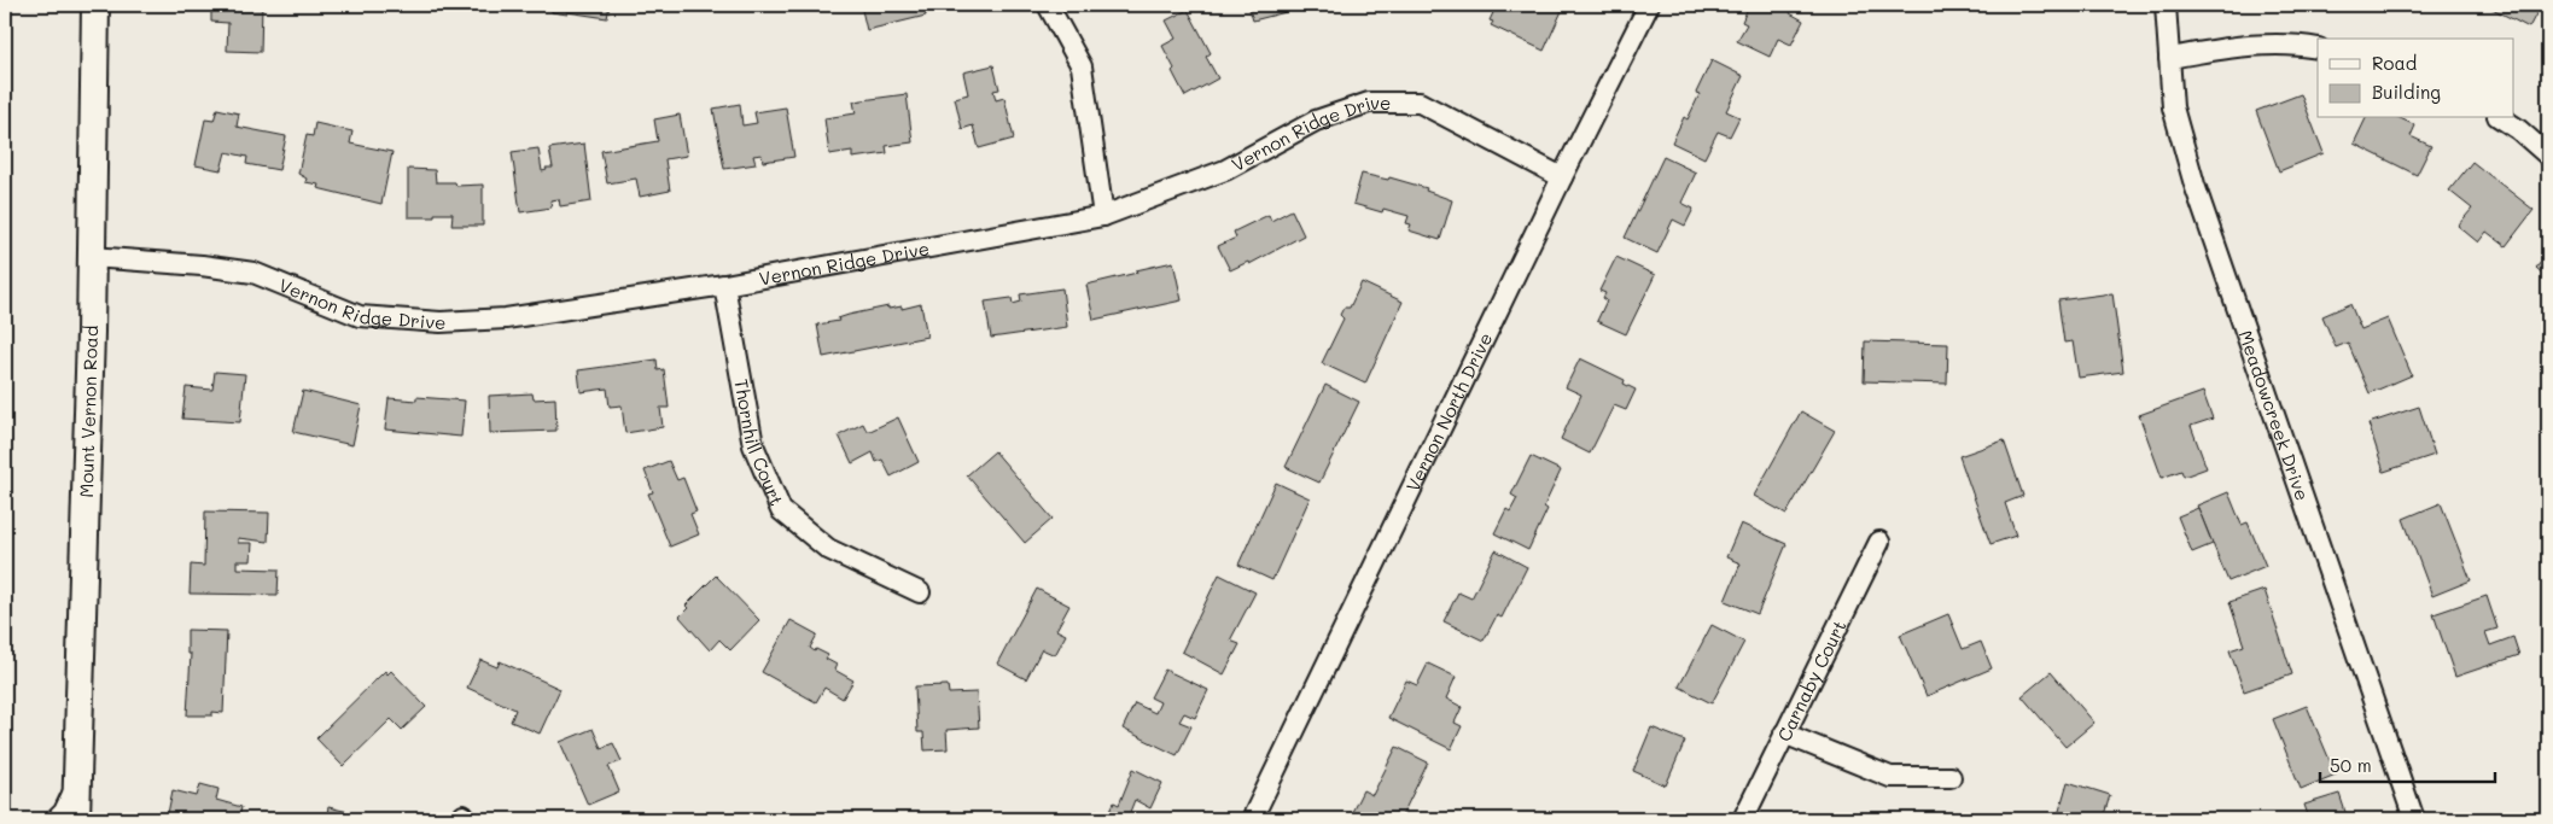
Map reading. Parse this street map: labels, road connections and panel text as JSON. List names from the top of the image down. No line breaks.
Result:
{"streets":{"main road":["Mount Vernon Road"],"street":["Vernon Ridge Drive","Vernon North Drive","Meadowcreek Drive","Thornhill Court","Carnaby Court"]},"crossings":[["Vernon Ridge Drive","Vernon North Drive"],["Vernon Ridge Drive","Mount Vernon Road"],["Vernon Ridge Drive","Thornhill Court"]],"legend":["Road","Building"],"scale_bar":"50 m"}
